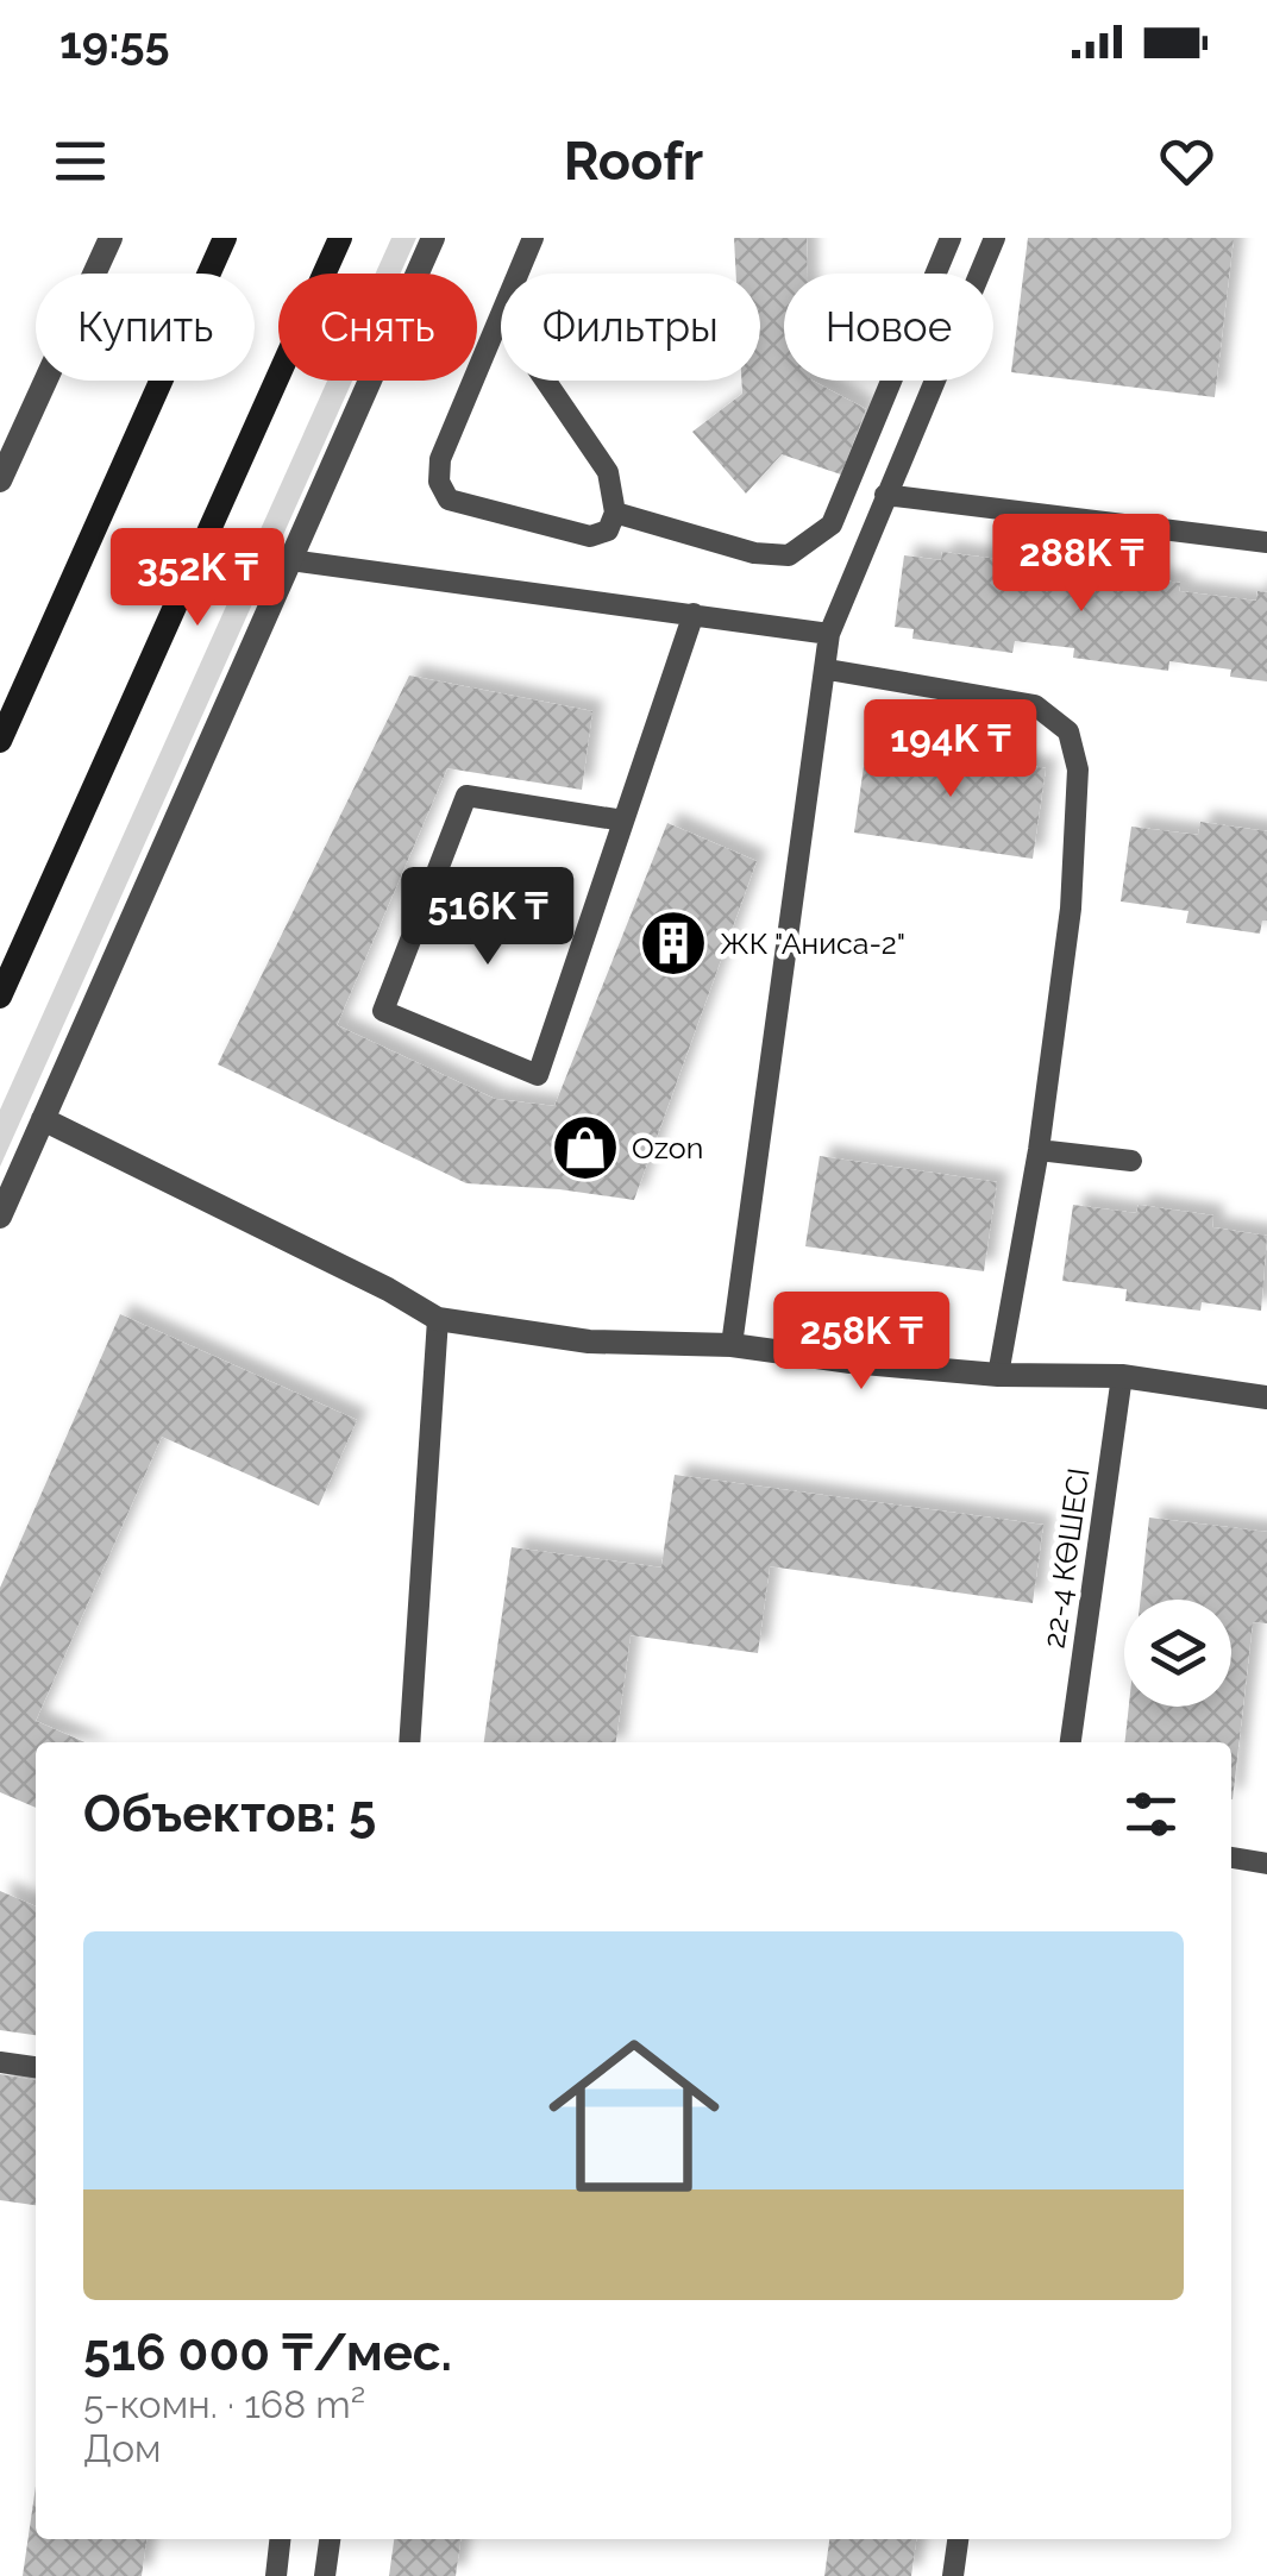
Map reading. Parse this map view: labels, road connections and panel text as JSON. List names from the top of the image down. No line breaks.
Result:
{"streets":{"lane":["22-4 КӨШЕСІ"]},"places":{"building":["ЖК \"Аниса-2\""],"shop":["Ozon"]},"page":{"status":"19:55","header":"Roofr","chip":["Купить","Снять","Фильтры","Новое"],"price":["288K ₸","352K ₸","194K ₸","516K ₸","258K ₸"],"heading":"Объектов: 5","list":[{"name":"516 000 ₸/мес.","note":"5-комн. · 168 m² · Дом"}]}}
